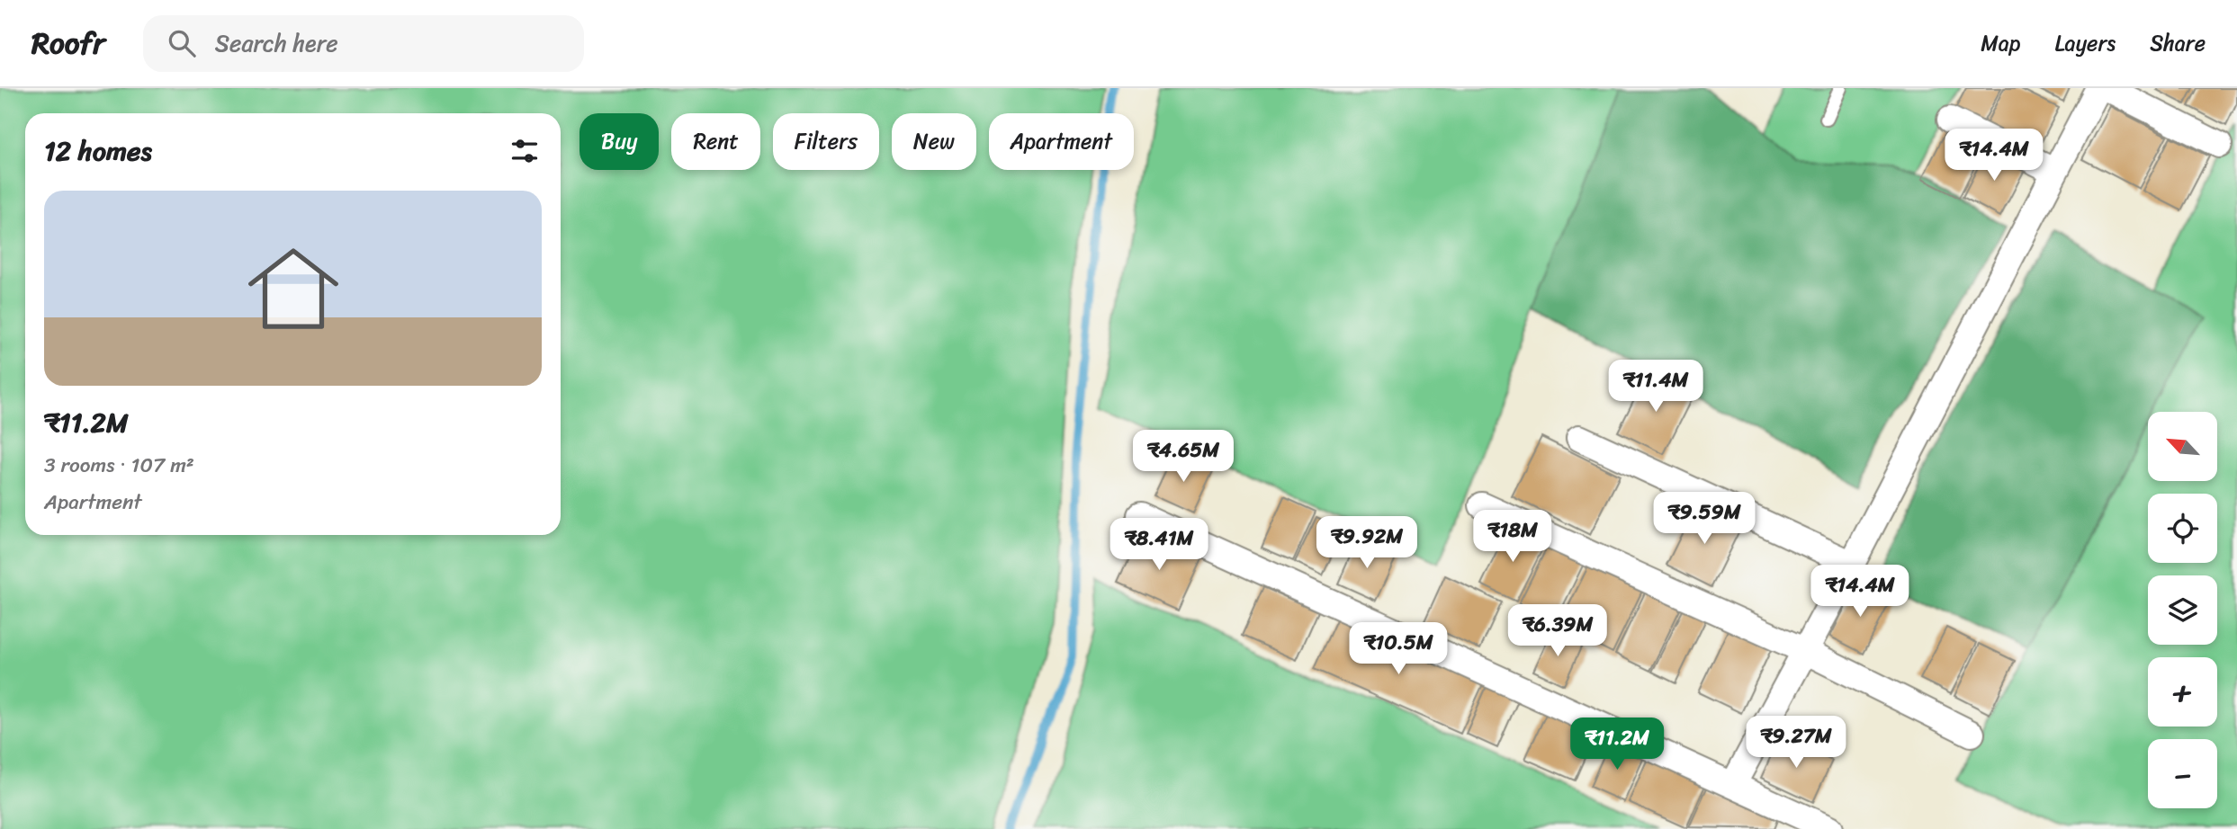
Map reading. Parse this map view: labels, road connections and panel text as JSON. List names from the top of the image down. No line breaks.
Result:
{"north":"top left","page":{"header":"Roofr","search":"Search here","nav":["Map","Layers","Share"],"chip":["Buy","Rent","Filters","New","Apartment"],"heading":"12 homes","price":["₹14.4M","₹11.4M","₹4.65M","₹9.59M","₹18M","₹9.92M","₹8.41M","₹14.4M","₹6.39M","₹10.5M","₹9.27M","₹11.2M"],"list":[{"name":"₹11.2M","note":"3 rooms · 107 m² · Apartment"}],"map_buttons":["+","−"]}}
